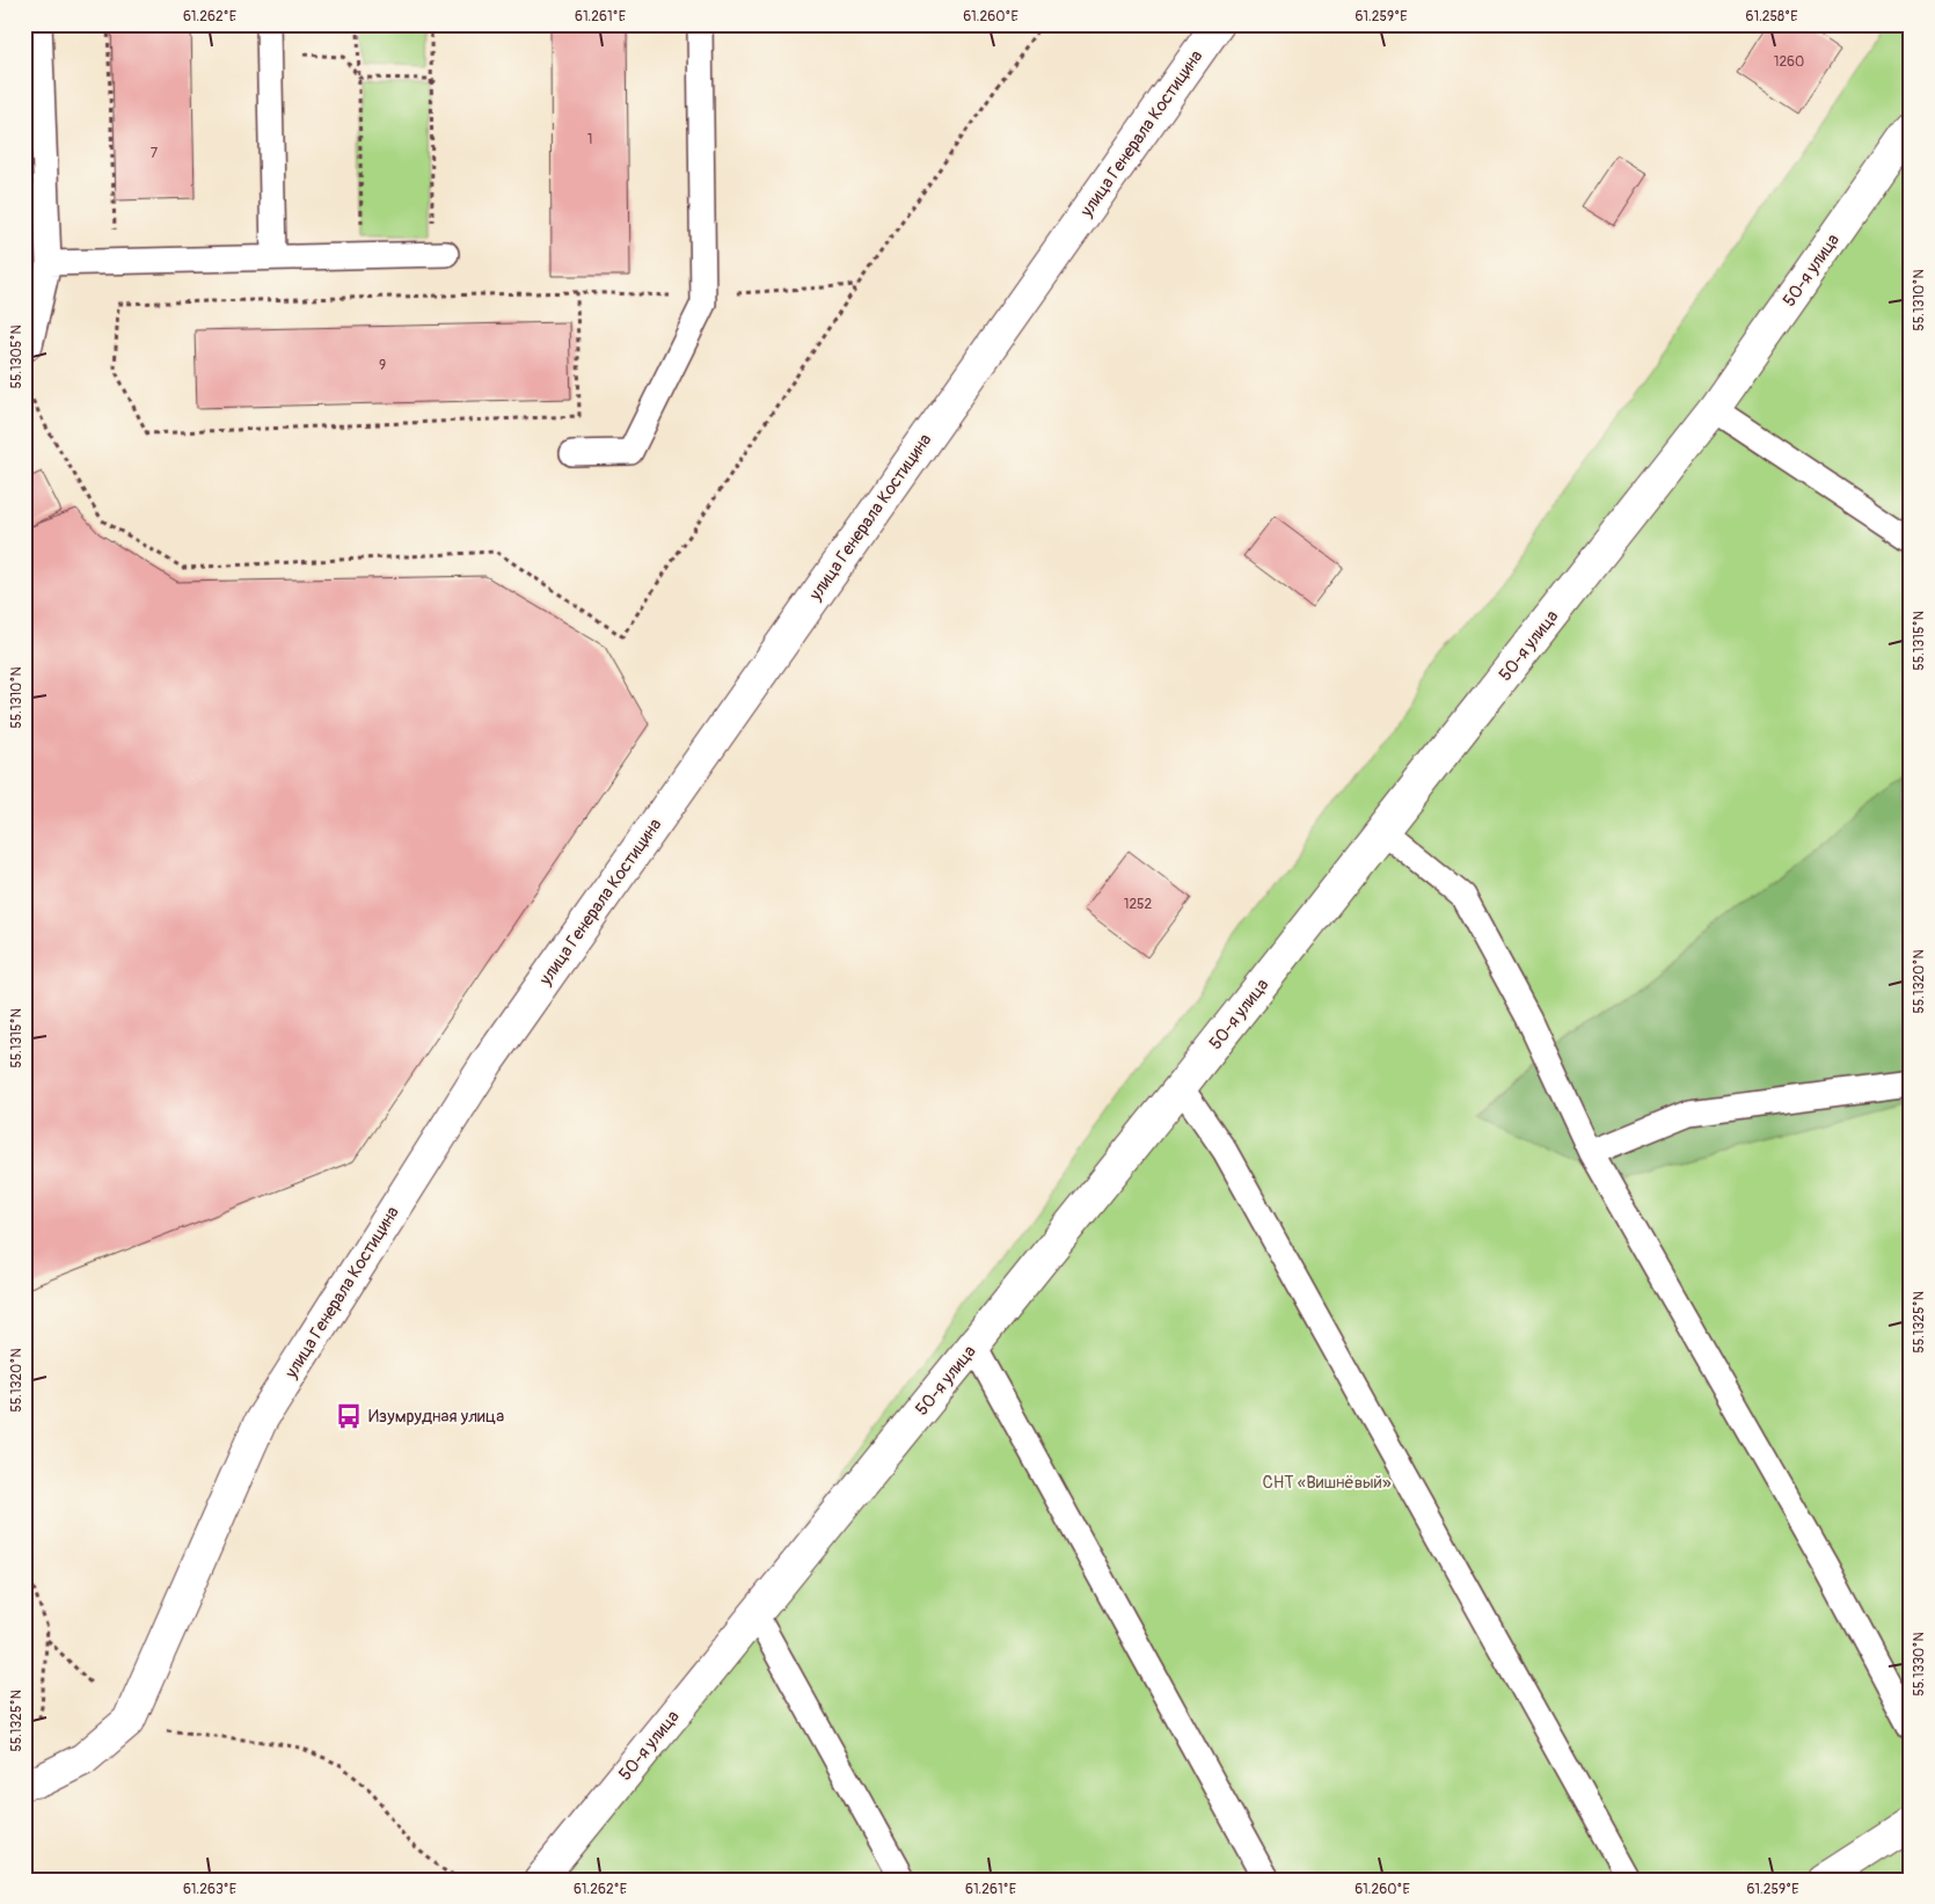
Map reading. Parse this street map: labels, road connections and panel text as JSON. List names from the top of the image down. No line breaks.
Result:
{"streets":{"street":["улица Генерала Костицина","50-я улица"]},"parks":["СНТ «Вишнёвый»"],"places":{"bus stop":["Изумрудная улица"]},"house_numbers":["1260","1","7","9","1252"],"coordinates":["61.262°E","61.261°E","61.260°E","61.259°E","61.258°E","55.1310°N","55.1305°N","55.1315°N","55.1320°N","55.1325°N","55.1330°N","61.263°E"]}
